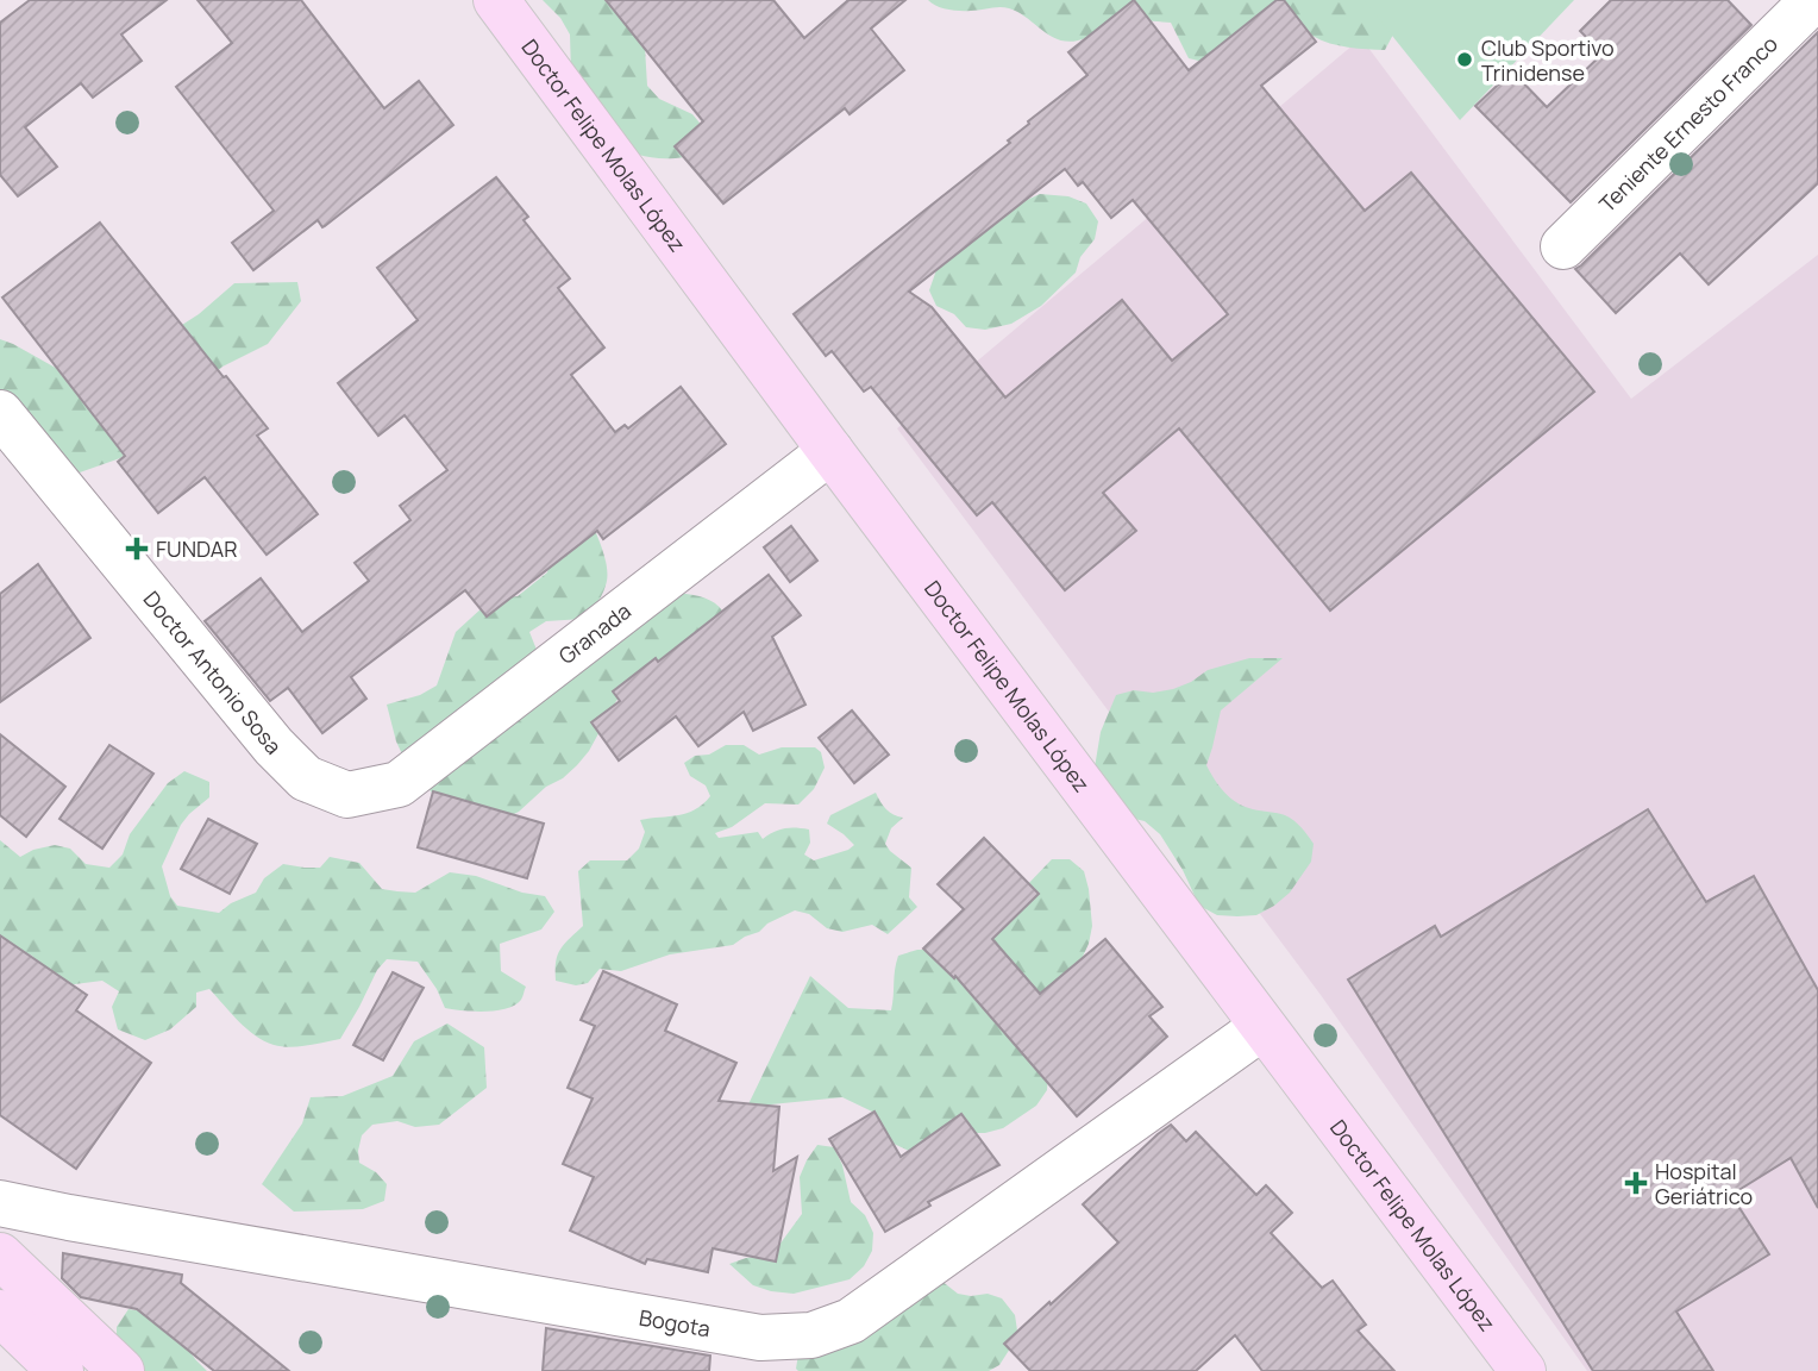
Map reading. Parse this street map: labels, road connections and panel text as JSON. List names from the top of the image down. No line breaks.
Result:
{"streets":{"main road":["Doctor Felipe Molas López"],"street":["Teniente Ernesto Franco","Granada","Doctor Antonio Sosa","Bogota"]},"crossings":[["Doctor Felipe Molas López","Granada"],["Doctor Felipe Molas López","Bogota"],["Granada","Doctor Antonio Sosa"]],"places":{"other":["Club Sportivo Trinidense"],"health":["FUNDAR","Hospital Geriátrico"]}}
